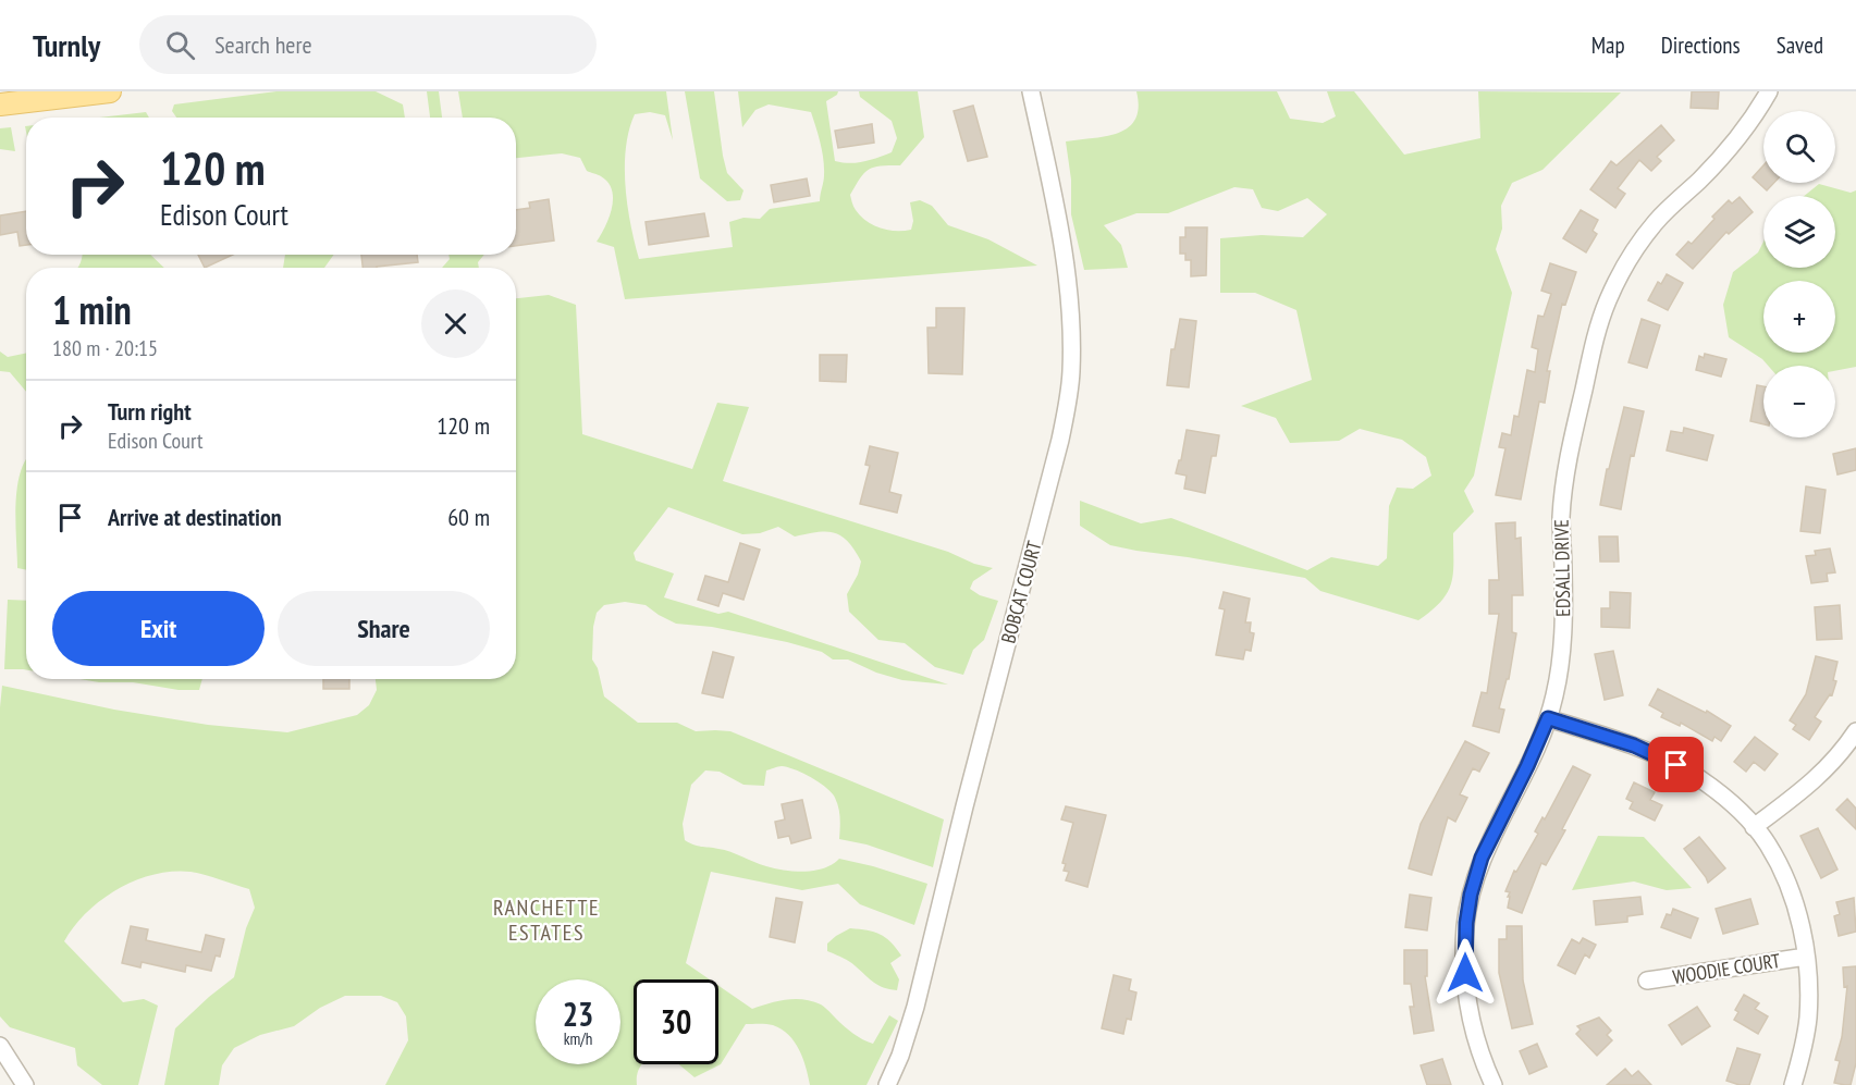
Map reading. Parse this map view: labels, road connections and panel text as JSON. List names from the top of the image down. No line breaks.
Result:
{"streets":{"street":["EDSALL DRIVE","BOBCAT COURT","WOODIE COURT"]},"districts":["RANCHETTE ESTATES"],"page":{"header":"Turnly","search":"Search here","nav":["Map","Directions","Saved"],"map_buttons":["+","−"],"turn":["120 m","Edison Court"],"heading":["1 min","180 m · 20:15"],"list":[{"name":"Turn right","note":"Edison Court","value":"120 m"},{"name":"Arrive at destination","value":"60 m"}],"buttons":["Exit","Share"],"speed":"23 km/h","limit":"30"}}
